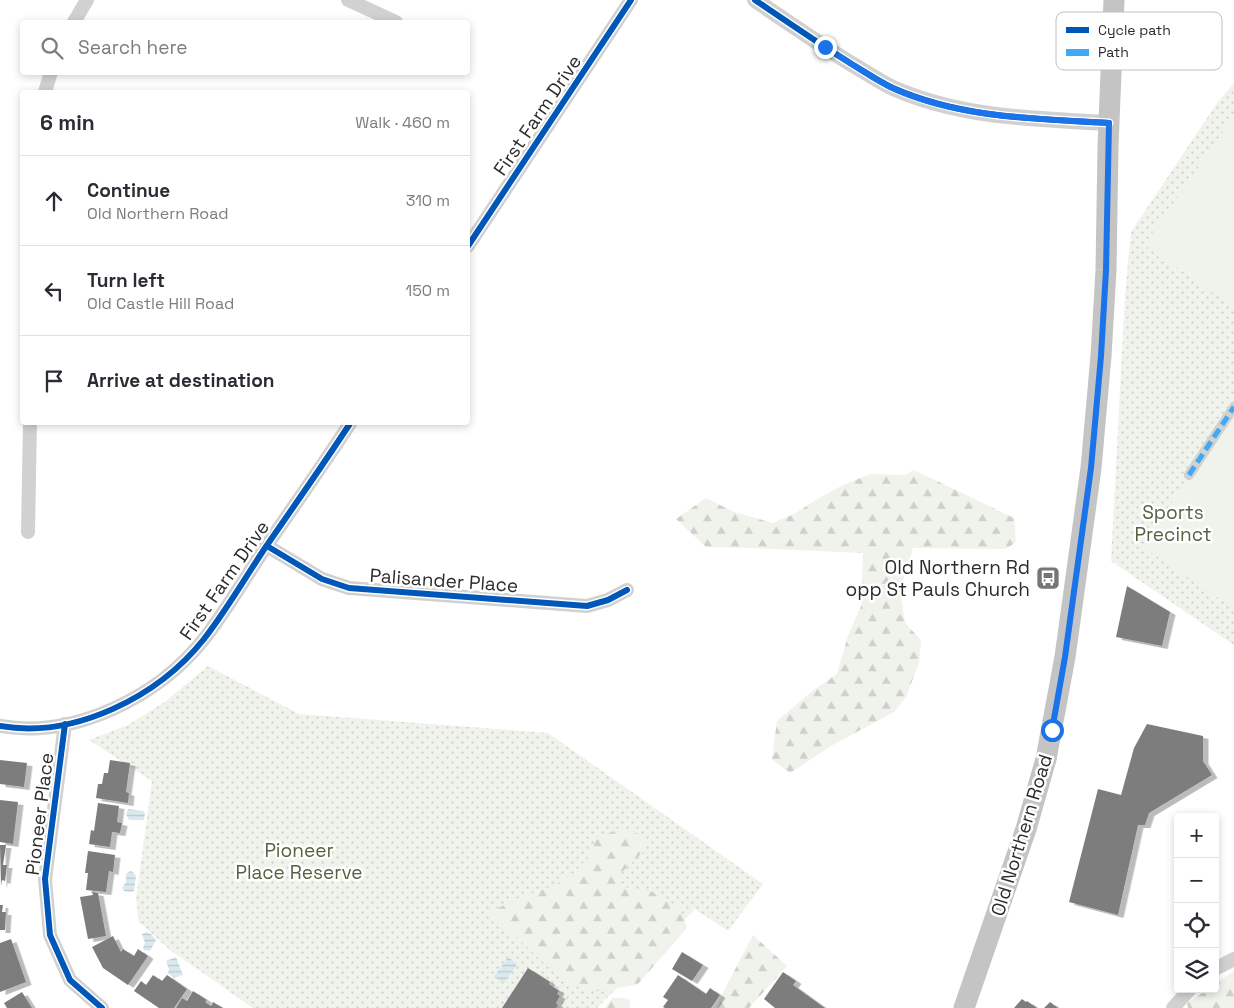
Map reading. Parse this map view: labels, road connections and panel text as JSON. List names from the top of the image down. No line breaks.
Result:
{"streets":{"main road":["Old Northern Road"],"street":["First Farm Drive","Palisander Place","Pioneer Place"]},"crossings":[["First Farm Drive","Palisander Place"],["First Farm Drive","Pioneer Place"]],"parks":["Sports Precinct","Pioneer Place Reserve"],"places":{"bus stop":["Old Northern Rd opp St Pauls Church"]},"legend":["Cycle path","Path"],"page":{"search":"Search here","heading":["6 min","Walk · 460 m"],"list":[["Continue","Old Northern Road","310 m"],["Turn left","Old Castle Hill Road","150 m"],"Arrive at destination"],"map_buttons":["+","−"]}}
